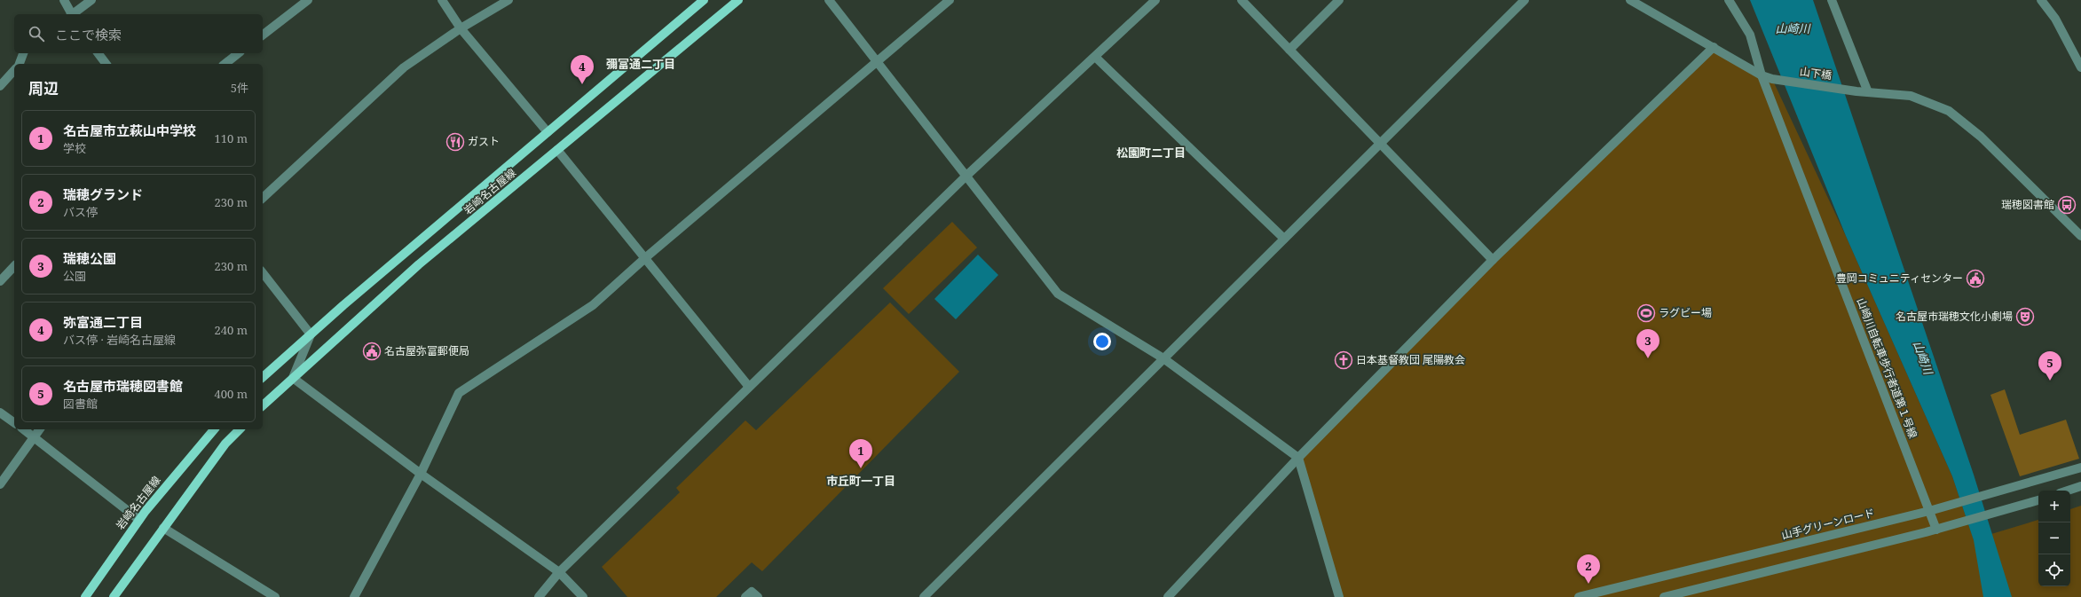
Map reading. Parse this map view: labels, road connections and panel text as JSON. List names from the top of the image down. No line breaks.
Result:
{"streets":{"main road":["岩崎名古屋線"],"street":["山下橋","山崎川自転車歩行者道第１号線","山手グリーンロード"]},"crossings":[["山下橋","山崎川自転車歩行者道第１号線"],["山崎川自転車歩行者道第１号線","山手グリーンロード"]],"districts":["彌富通二丁目","松園町二丁目","市丘町一丁目"],"water":["山崎川"],"places":{"restaurant":["ガスト"],"bus stop":["瑞穂図書館"],"public building":["豊岡コミュニティセンター","名古屋弥富郵便局"],"sports":["ラグビー場"],"theatre":["名古屋市瑞穂文化小劇場"],"church":["日本基督教団 尾陽教会"]},"page":{"search":"ここで検索","pins":["4","3","5","1","2"],"heading":["周辺","5件"],"list":[{"mark":"1","name":"名古屋市立萩山中学校","note":"学校","value":"110 m"},{"mark":"2","name":"瑞穂グランド","note":"バス停","value":"230 m"},{"mark":"3","name":"瑞穂公園","note":"公園","value":"230 m"},{"mark":"4","name":"弥富通二丁目","note":"バス停 · 岩崎名古屋線","value":"240 m"},{"mark":"5","name":"名古屋市瑞穂図書館","note":"図書館","value":"400 m"}],"map_buttons":["+","−"]}}
